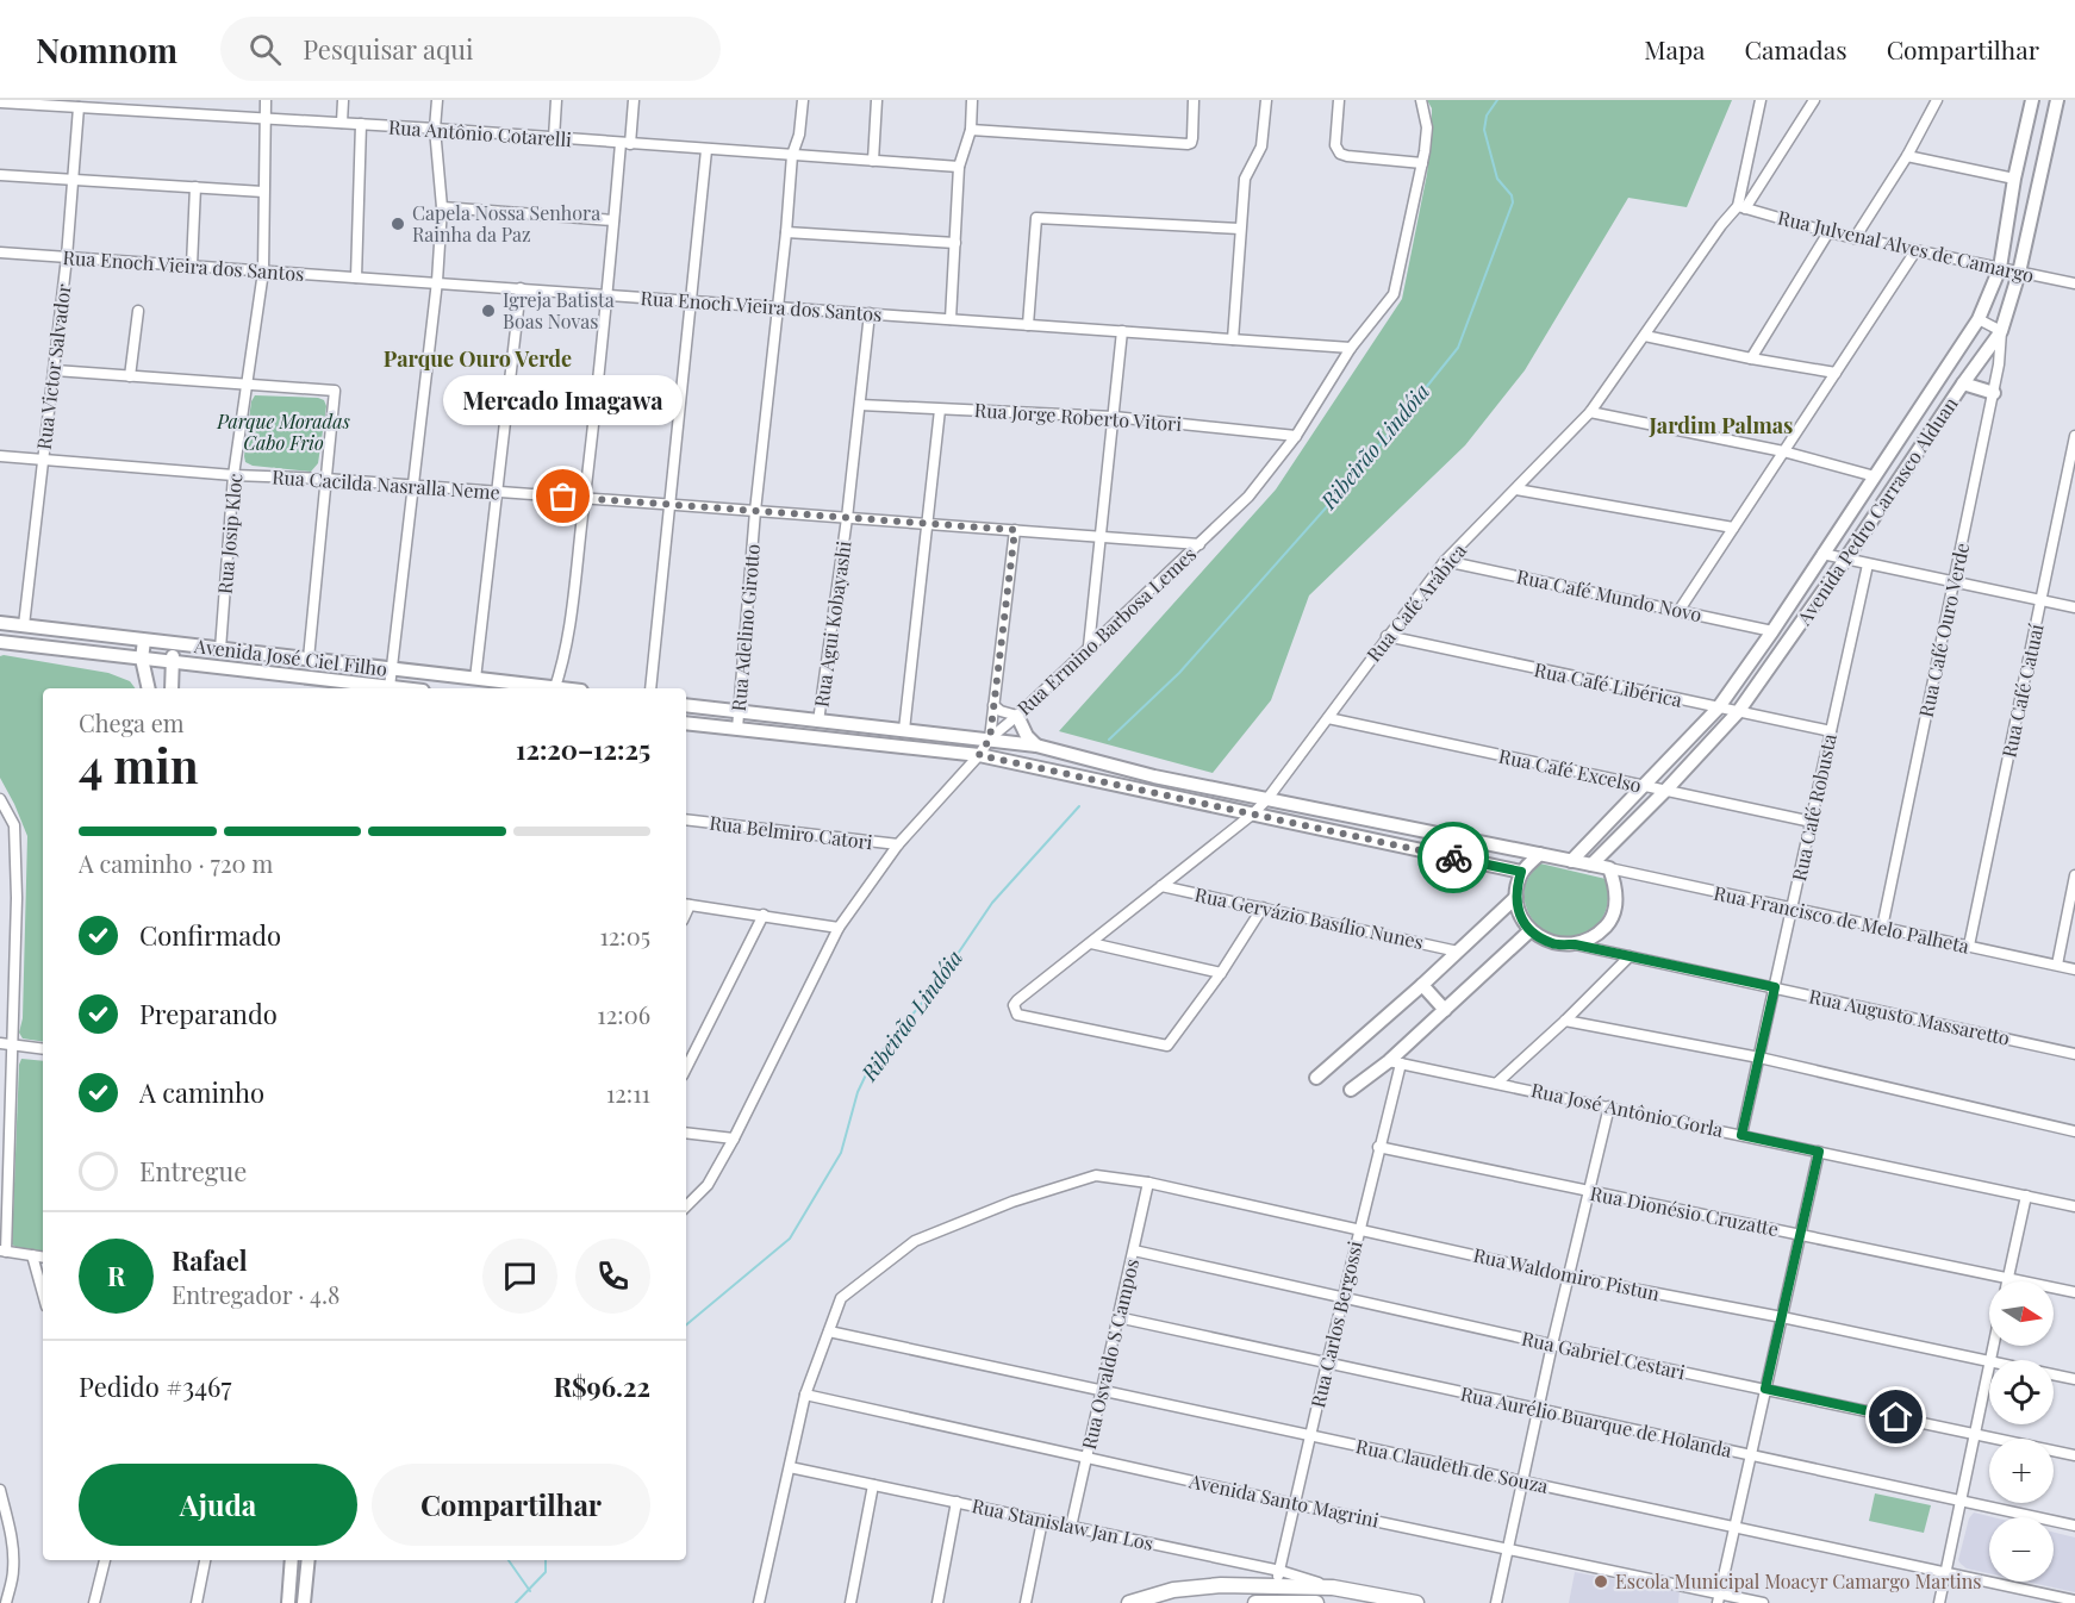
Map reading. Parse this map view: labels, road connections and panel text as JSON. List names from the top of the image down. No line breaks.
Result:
{"streets":{"street":["Rua Antônio Cotarelli","Rua Julvenal Alves de Camargo","Rua Enoch Vieira dos Santos","Rua Victor Salvador","Rua Jorge Roberto Vitori","Rua Cacilda Nasralla Neme","Avenida Pedro Carrasco Alduan","Rua Josip Kloc","Rua Café Mundo Novo","Rua Café Arábica","Rua Agui Kobayashi","Rua Adelino Girotto","Rua Café Ouro Verde","Rua Ermino Barbosa Lemes","Avenida José Ciel Filho","Rua Café Libérica","Rua Café Catuaí","Rua Café Excelso","Rua Café Robusta","Rua Belmiro Catori","Rua Gervázio Basílio Nunes","Rua Francisco de Melo Palheta","Rua Augusto Massaretto","Rua José Antônio Gorla","Rua Dionésio Cruzatte","Rua Waldomiro Pistun","Rua Carlos Bergossi","Rua Osvaldo S Campos","Rua Gabriel Cestari","Rua Aurélio Buarque de Holanda","Rua Claudeth de Souza","Avenida Santo Magrini","Rua Stanislaw Jan Los"]},"crossings":[["Rua Antônio Cotarelli","Rua Victor Salvador"],["Rua Antônio Cotarelli","Rua Josip Kloc"],["Rua Antônio Cotarelli","Rua Adelino Girotto"],["Rua Julvenal Alves de Camargo","Avenida Pedro Carrasco Alduan"],["Rua Julvenal Alves de Camargo","Rua Café Arábica"],["Rua Enoch Vieira dos Santos","Rua Victor Salvador"],["Rua Enoch Vieira dos Santos","Rua Josip Kloc"],["Rua Enoch Vieira dos Santos","Rua Agui Kobayashi"],["Rua Enoch Vieira dos Santos","Rua Adelino Girotto"],["Rua Enoch Vieira dos Santos","Rua Ermino Barbosa Lemes"],["Rua Victor Salvador","Rua Cacilda Nasralla Neme"],["Rua Victor Salvador","Avenida José Ciel Filho"],["Rua Jorge Roberto Vitori","Rua Agui Kobayashi"],["Rua Jorge Roberto Vitori","Rua Ermino Barbosa Lemes"],["Rua Cacilda Nasralla Neme","Rua Josip Kloc"],["Rua Cacilda Nasralla Neme","Rua Agui Kobayashi"],["Rua Cacilda Nasralla Neme","Rua Adelino Girotto"],["Rua Cacilda Nasralla Neme","Rua Ermino Barbosa Lemes"],["Avenida Pedro Carrasco Alduan","Rua Café Mundo Novo"],["Avenida Pedro Carrasco Alduan","Rua Café Ouro Verde"],["Avenida Pedro Carrasco Alduan","Rua Café Libérica"],["Avenida Pedro Carrasco Alduan","Rua Café Excelso"],["Avenida Pedro Carrasco Alduan","Rua Francisco de Melo Palheta"],["Avenida Pedro Carrasco Alduan","Rua Augusto Massaretto"],["Rua Josip Kloc","Avenida José Ciel Filho"],["Rua Café Mundo Novo","Rua Café Arábica"],["Rua Café Arábica","Rua Café Libérica"],["Rua Café Arábica","Rua Café Excelso"],["Rua Café Arábica","Rua Gervázio Basílio Nunes"],["Rua Café Ouro Verde","Rua Francisco de Melo Palheta"],["Rua Ermino Barbosa Lemes","Rua Belmiro Catori"],["Rua Café Libérica","Rua Café Robusta"],["Rua Café Catuaí","Rua Francisco de Melo Palheta"],["Rua Café Excelso","Rua Café Robusta"],["Rua Café Robusta","Rua Francisco de Melo Palheta"],["Rua Café Robusta","Rua Augusto Massaretto"],["Rua Café Robusta","Rua José Antônio Gorla"],["Rua Francisco de Melo Palheta","Rua Augusto Massaretto"],["Rua José Antônio Gorla","Rua Carlos Bergossi"],["Rua Dionésio Cruzatte","Rua Carlos Bergossi"],["Rua Waldomiro Pistun","Rua Carlos Bergossi"],["Rua Waldomiro Pistun","Rua Osvaldo S Campos"],["Rua Waldomiro Pistun","Rua Claudeth de Souza"],["Rua Carlos Bergossi","Rua Gabriel Cestari"],["Rua Carlos Bergossi","Rua Aurélio Buarque de Holanda"],["Rua Carlos Bergossi","Rua Claudeth de Souza"],["Rua Carlos Bergossi","Avenida Santo Magrini"],["Rua Carlos Bergossi","Rua Stanislaw Jan Los"],["Rua Osvaldo S Campos","Rua Gabriel Cestari"],["Rua Osvaldo S Campos","Rua Aurélio Buarque de Holanda"],["Rua Osvaldo S Campos","Rua Claudeth de Souza"],["Rua Osvaldo S Campos","Avenida Santo Magrini"],["Rua Osvaldo S Campos","Rua Stanislaw Jan Los"]],"districts":["Parque Ouro Verde","Jardim Palmas"],"water":["Ribeirão Lindóia"],"parks":["Parque Moradas Cabo Frio"],"places":["Capela Nossa Senhora Rainha da Paz","Igreja Batista Boas Novas","Mercado Imagawa","Escola Municipal Moacyr Camargo Martins"],"north":"right","page":{"header":"Nomnom","search":"Pesquisar aqui","nav":["Mapa","Camadas","Compartilhar"],"bubble":"Mercado Imagawa","heading":["4 min","Chega em","12:20–12:25"],"panel":["Rafael","Entregador · 4.8","Pedido #3467","R$96.22"],"bar":"A caminho · 720 m","list":[["Confirmado","12:05"],["Preparando","12:06"],["A caminho","12:11"],"Entregue"],"round":"R","map_buttons":["+","−"],"buttons":["Ajuda","Compartilhar"]}}
